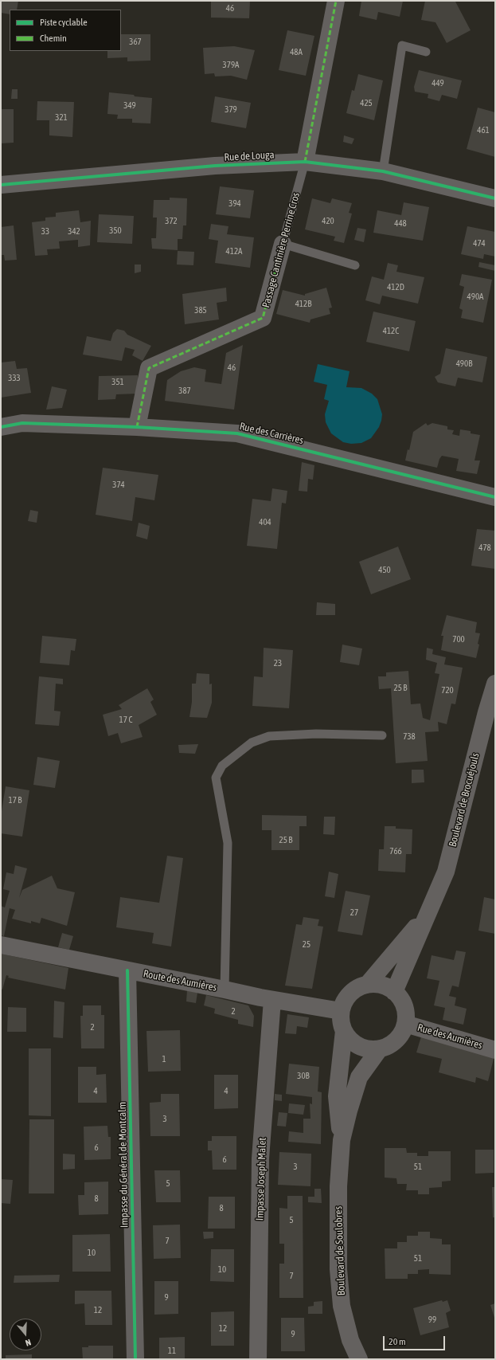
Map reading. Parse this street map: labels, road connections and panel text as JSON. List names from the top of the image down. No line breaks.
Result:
{"streets":{"street":["Rue de Louga","Passage Cantinière Perrine Cros","Rue des Carrières","Boulevard de Brocuéjouls","Route des Aumières","Rue des Aumières","Impasse du Général de Montcalm","Impasse Joseph Malet","Boulevard de Soulobres"]},"crossings":[["Rue de Louga","Passage Cantinière Perrine Cros"],["Passage Cantinière Perrine Cros","Rue des Carrières"],["Boulevard de Brocuéjouls","Route des Aumières"],["Boulevard de Brocuéjouls","Rue des Aumières"],["Boulevard de Brocuéjouls","Boulevard de Soulobres"],["Route des Aumières","Rue des Aumières"],["Route des Aumières","Impasse du Général de Montcalm"],["Route des Aumières","Impasse Joseph Malet"],["Route des Aumières","Boulevard de Soulobres"],["Rue des Aumières","Boulevard de Soulobres"]],"house_numbers":["46","367","48A","379A","449","425","349","379","321","461","394","372","420","448","350","33","342","474","412A","412D","490A","412B","385","412C","490B","46","333","351","387","374","404","478","450","700","23","25 B","720","17 C","738","17 B","25 B","766","27","25","2","2","1","30B","4","4","3","6","6","3","51","5","8","8","5","7","10","51","10","7","9","12","99","12","9","11"],"legend":["Piste cyclable","Chemin"],"scale_bar":"20 m","north":"bottom"}
